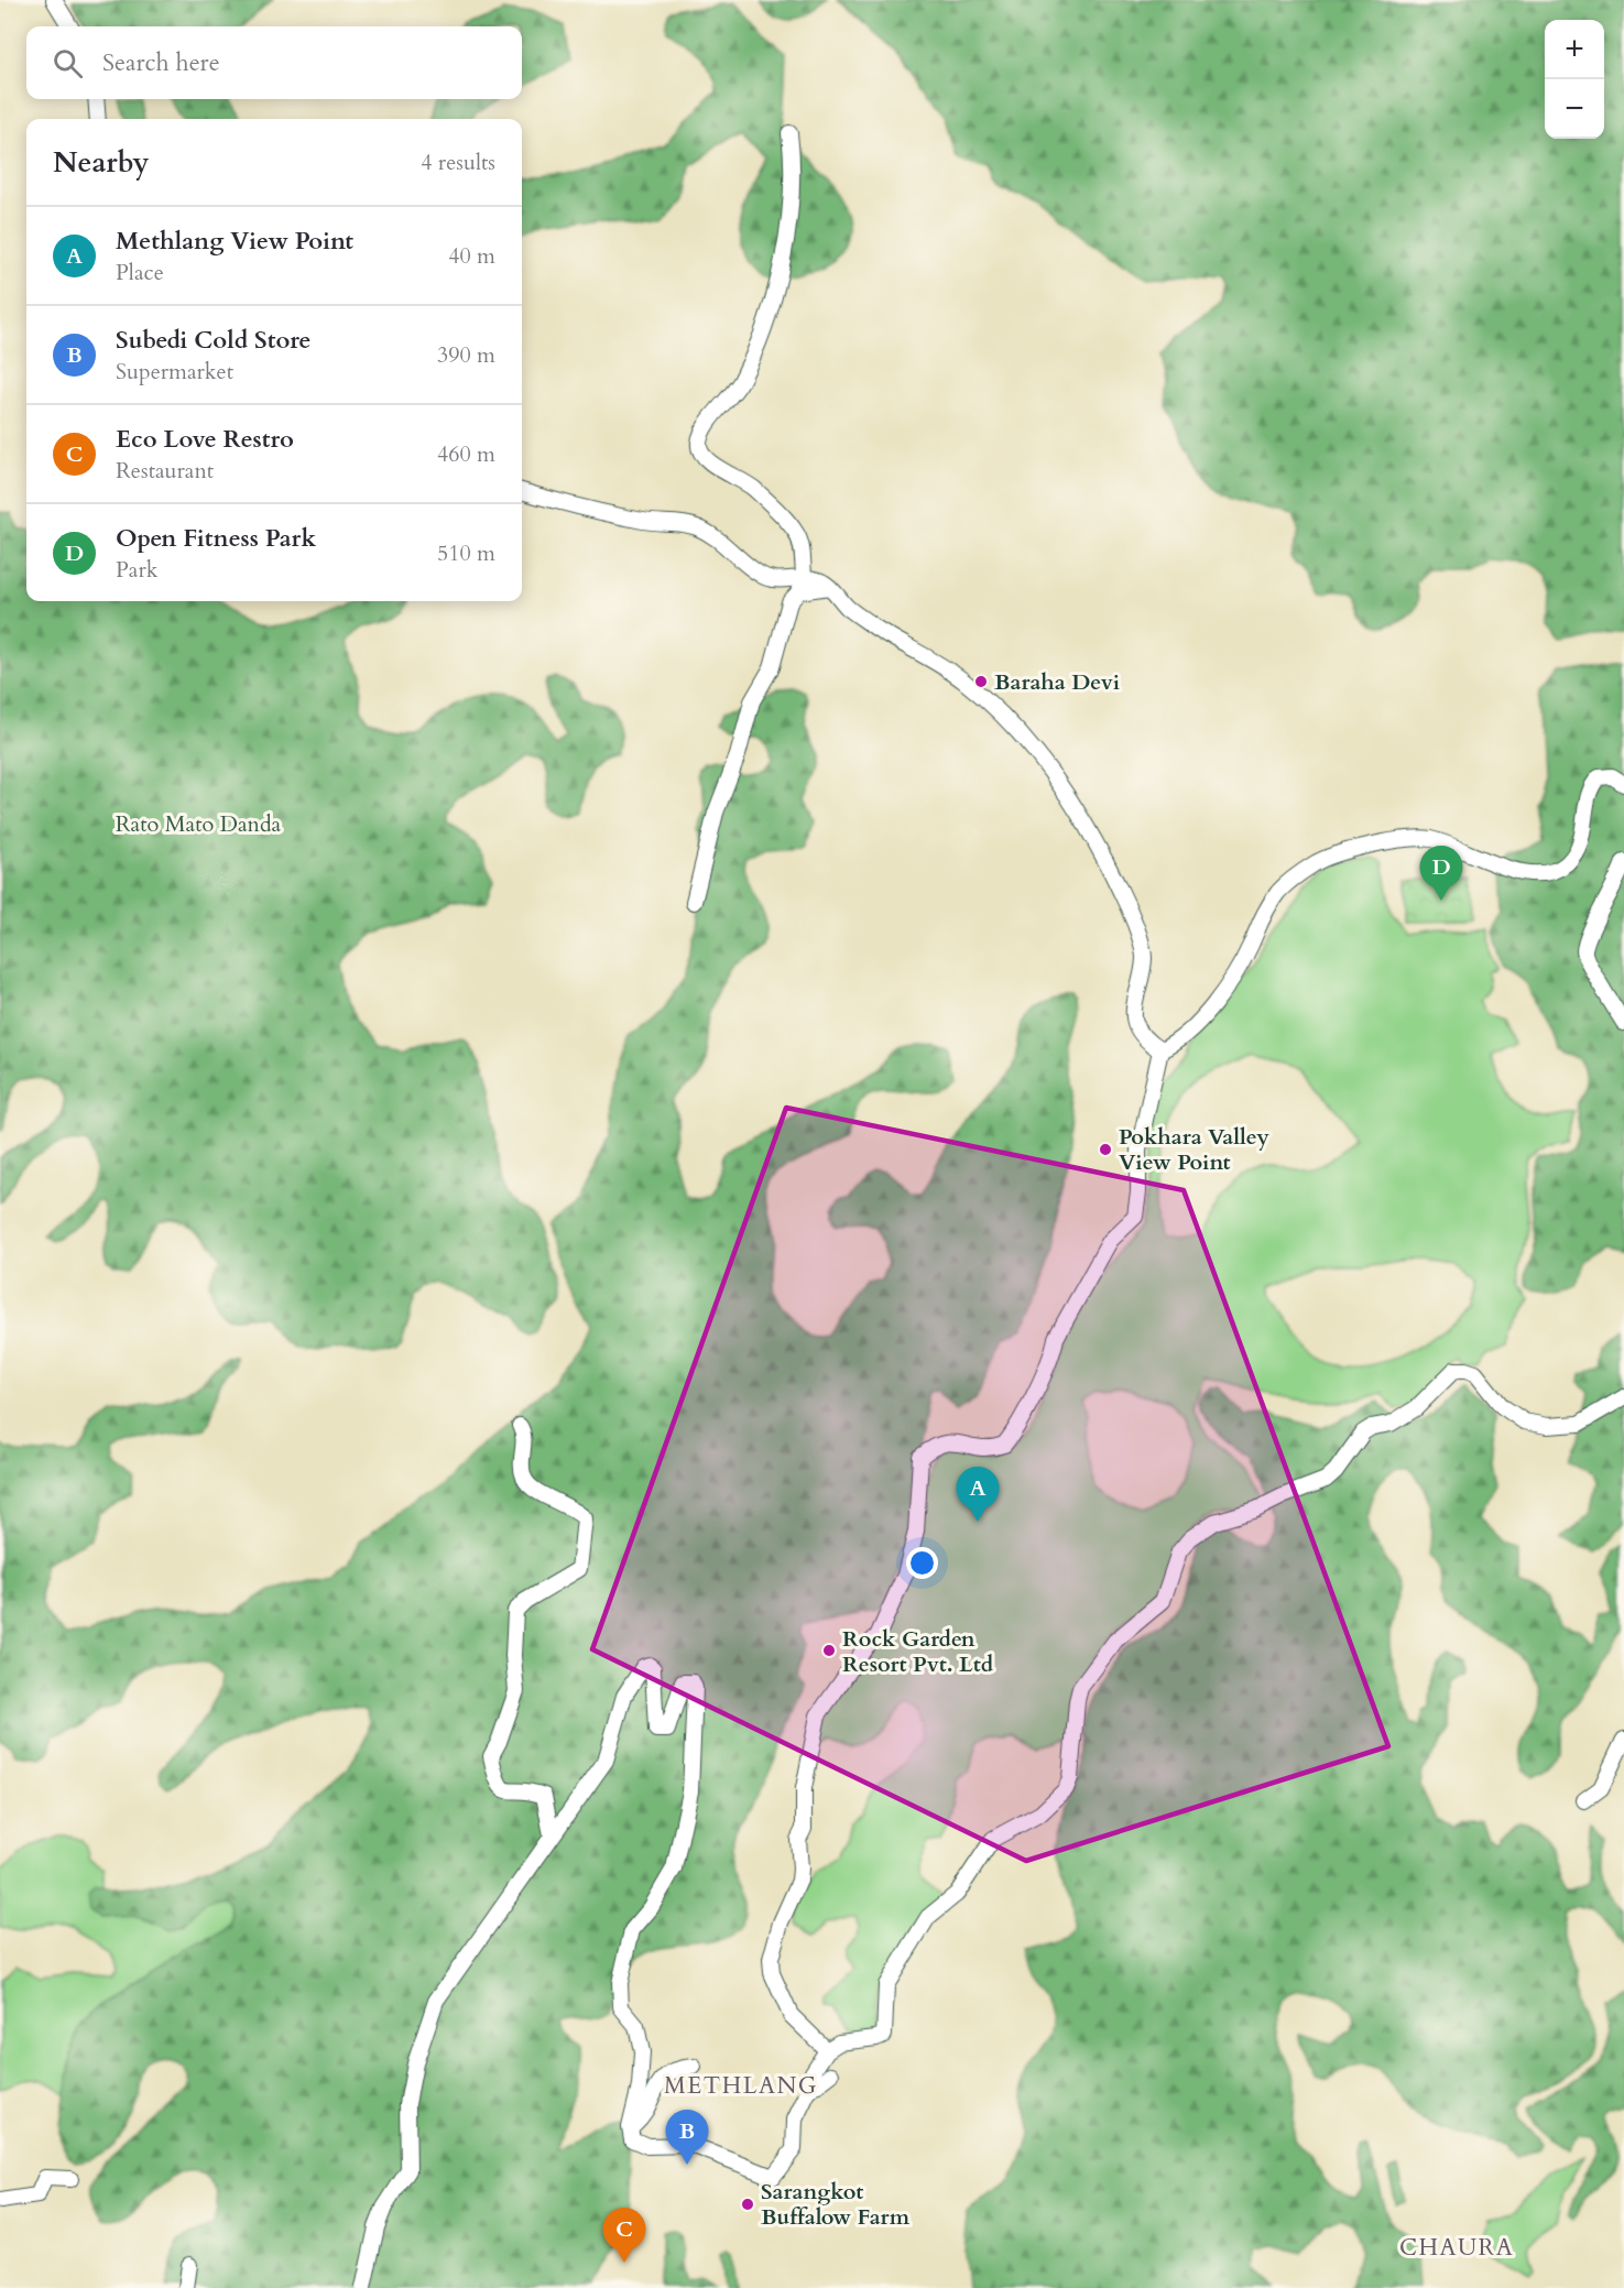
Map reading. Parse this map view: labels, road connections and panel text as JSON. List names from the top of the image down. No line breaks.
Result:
{"districts":["METHLANG","CHAURA"],"parks":["Rato Mato Danda"],"places":["Baraha Devi","Pokhara Valley View Point","Rock Garden Resort Pvt. Ltd","Sarangkot Buffalow Farm"],"page":{"map_buttons":["+","−"],"search":"Search here","heading":["Nearby","4 results"],"list":[{"mark":"A","name":"Methlang View Point","note":"Place","value":"40 m"},{"mark":"B","name":"Subedi Cold Store","note":"Supermarket","value":"390 m"},{"mark":"C","name":"Eco Love Restro","note":"Restaurant","value":"460 m"},{"mark":"D","name":"Open Fitness Park","note":"Park","value":"510 m"}],"pins":["D","A","B","C"]}}
